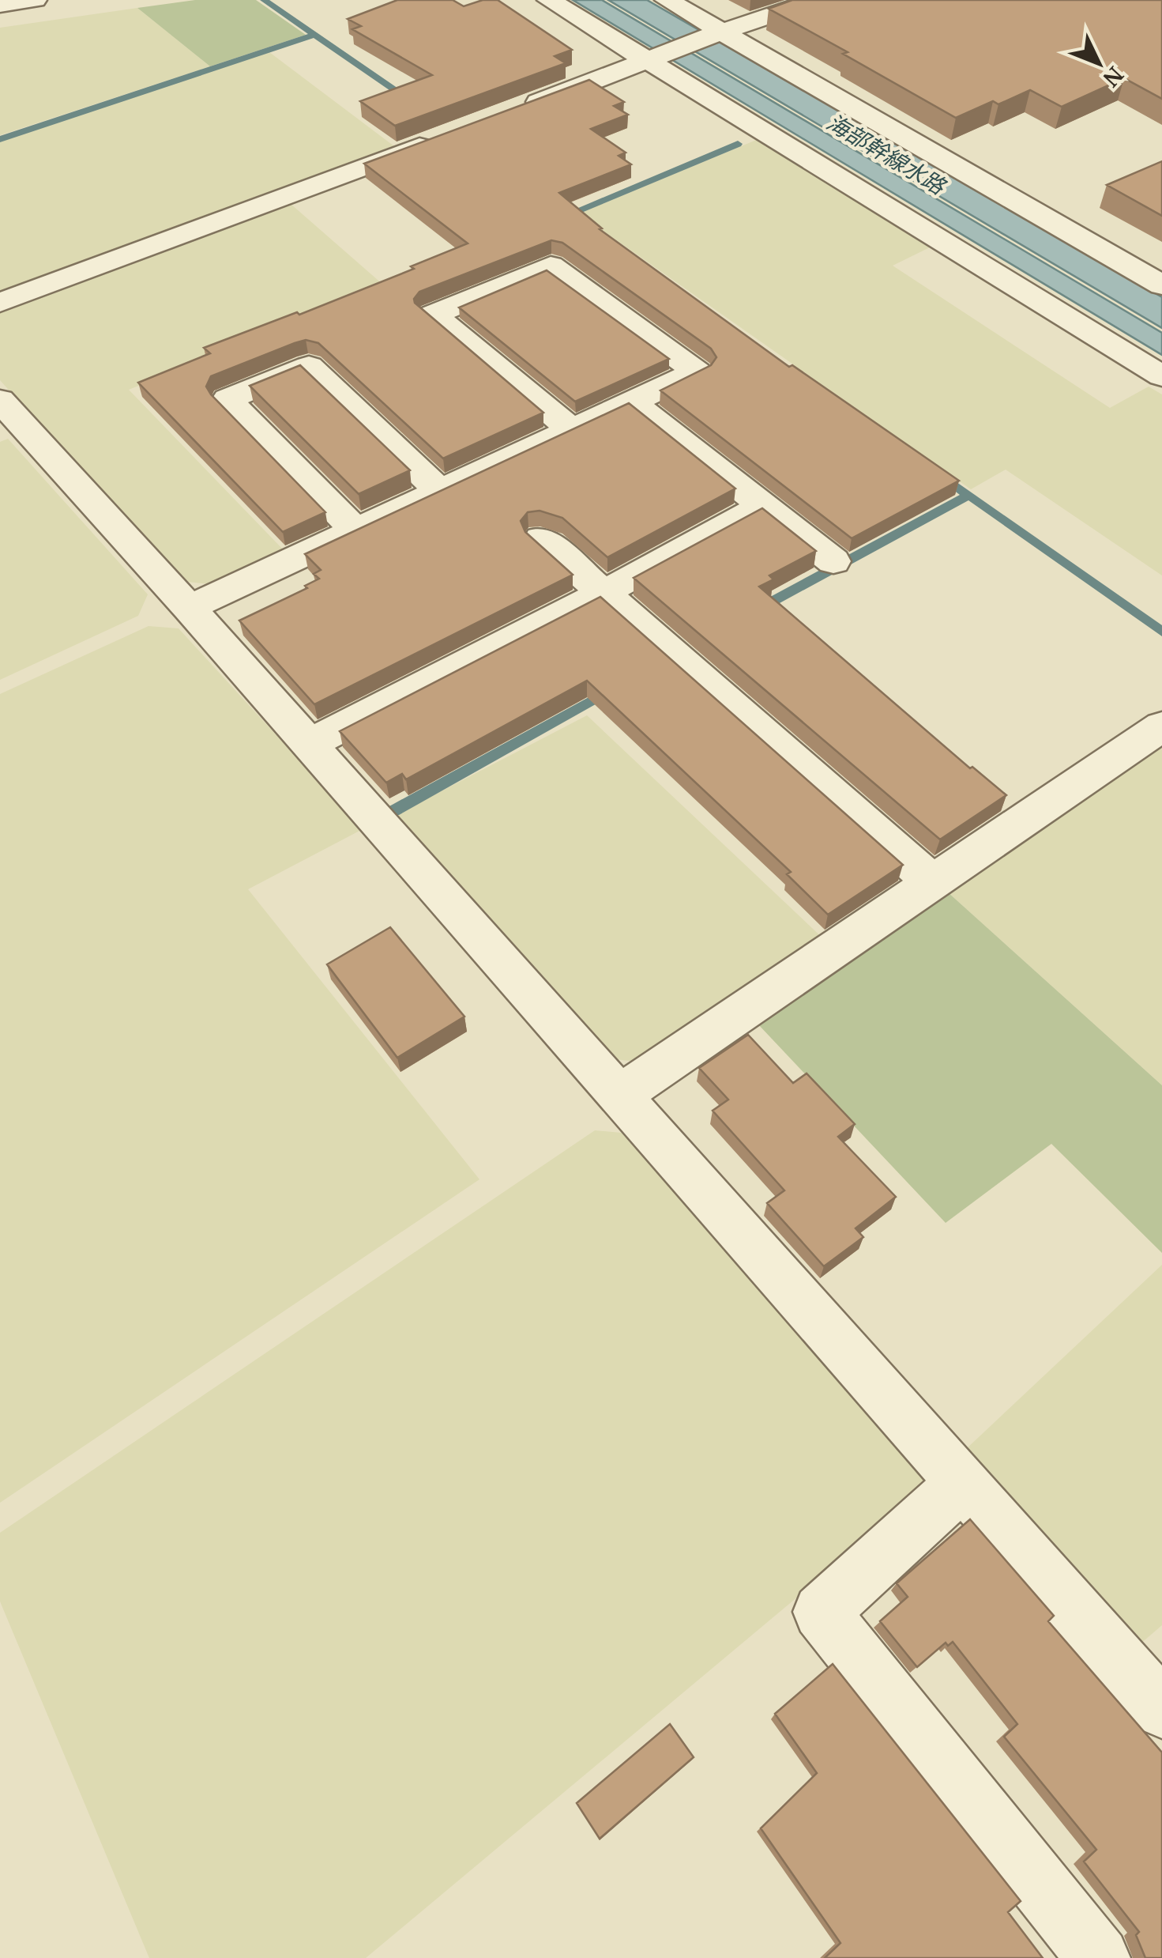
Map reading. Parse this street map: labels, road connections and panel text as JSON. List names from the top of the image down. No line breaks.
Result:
{"water":["海部幹線水路"],"north":"bottom right"}
